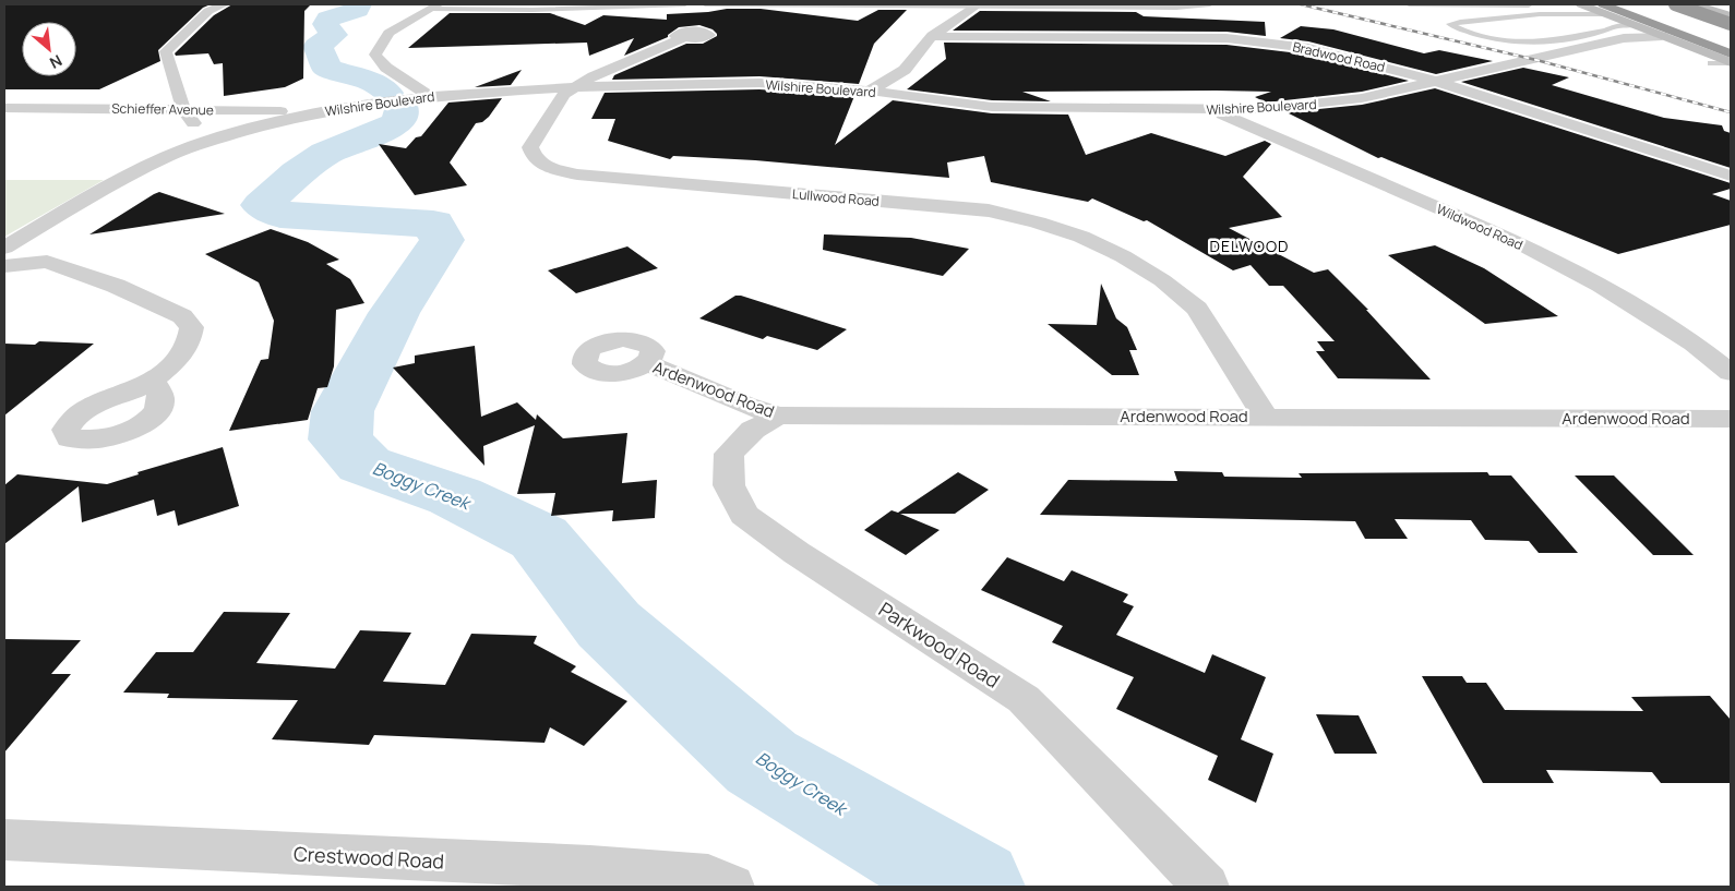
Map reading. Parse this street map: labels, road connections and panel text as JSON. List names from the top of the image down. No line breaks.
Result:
{"streets":{"street":["Bradwood Road","Wilshire Boulevard","Schieffer Avenue","Lullwood Road","Wildwood Road","Ardenwood Road","Parkwood Road","Crestwood Road"]},"crossings":[["Bradwood Road","Wilshire Boulevard"],["Wilshire Boulevard","Schieffer Avenue"],["Wilshire Boulevard","Lullwood Road"],["Wilshire Boulevard","Wildwood Road"],["Lullwood Road","Ardenwood Road"],["Ardenwood Road","Parkwood Road"]],"districts":["DELWOOD"],"water":["Boggy Creek"],"north":"bottom right"}
